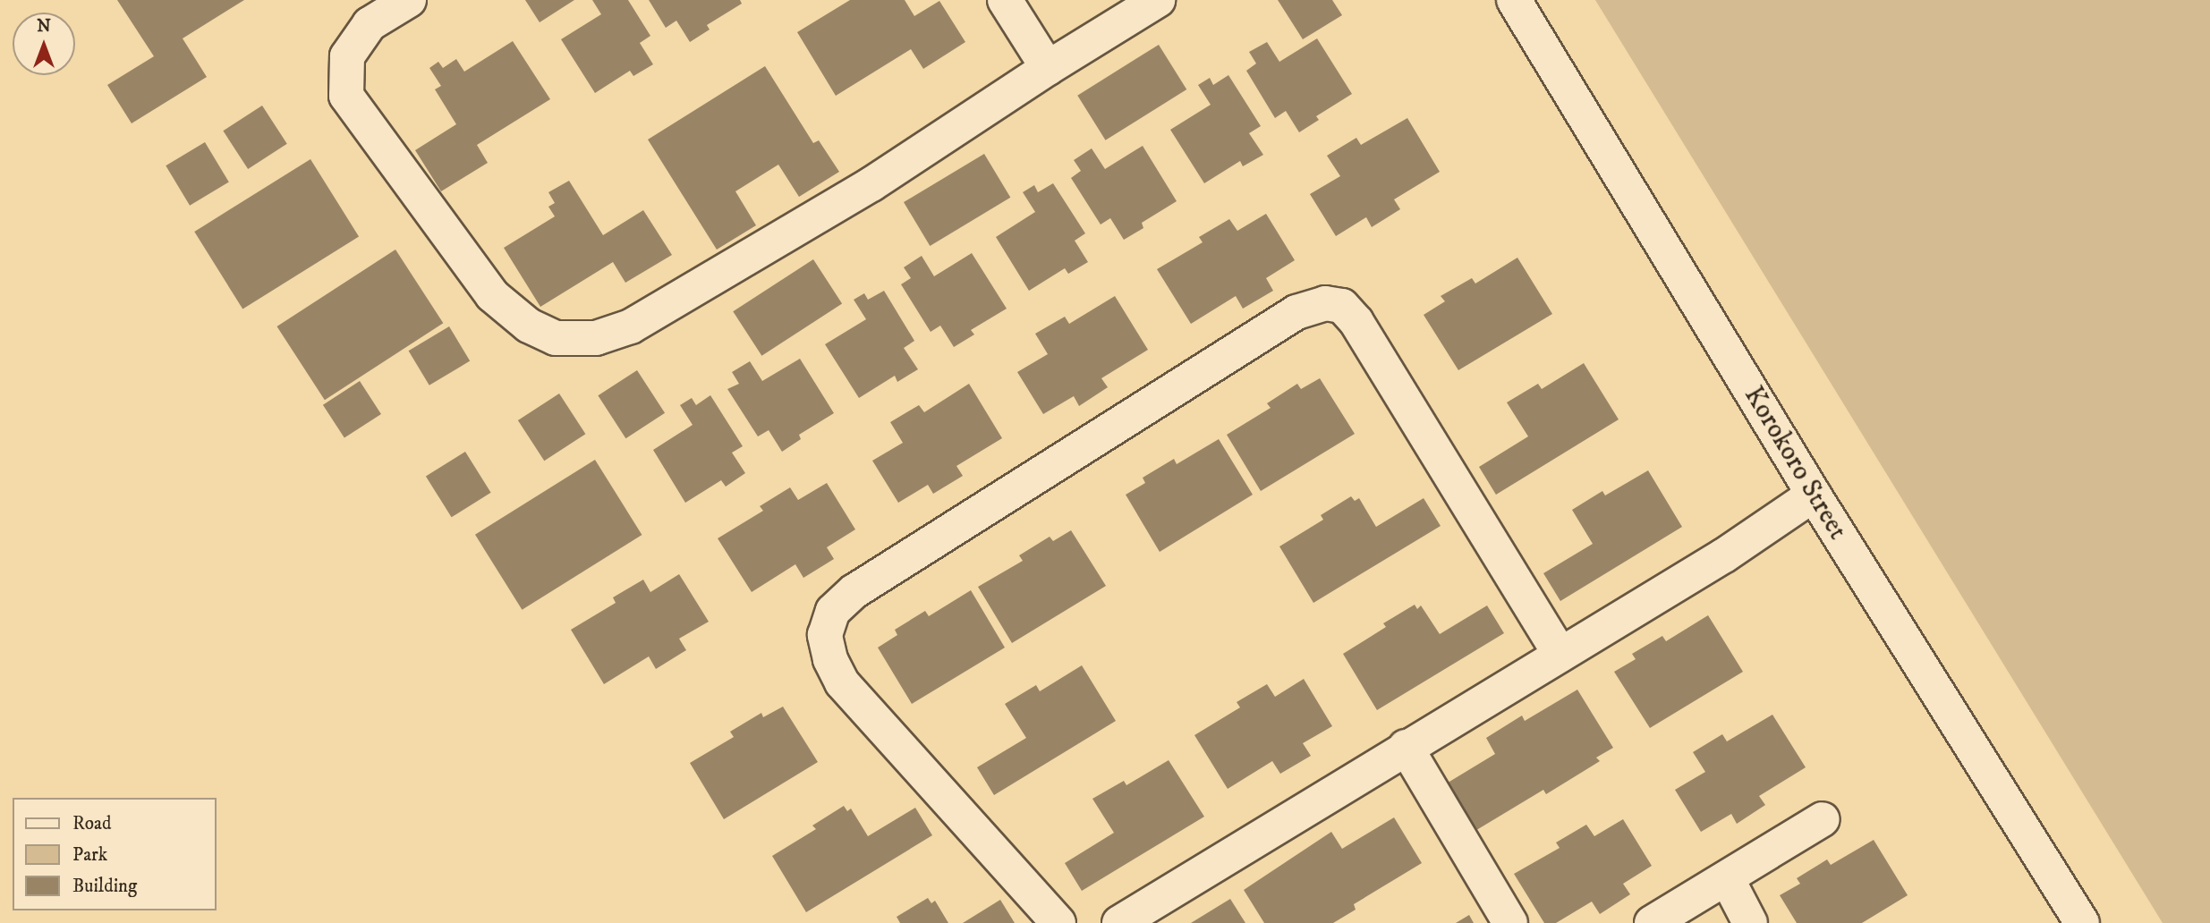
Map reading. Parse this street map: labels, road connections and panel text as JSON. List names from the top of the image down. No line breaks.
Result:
{"streets":{"street":["Korokoro Street"]},"legend":["Road","Park","Building"],"north":"top"}
